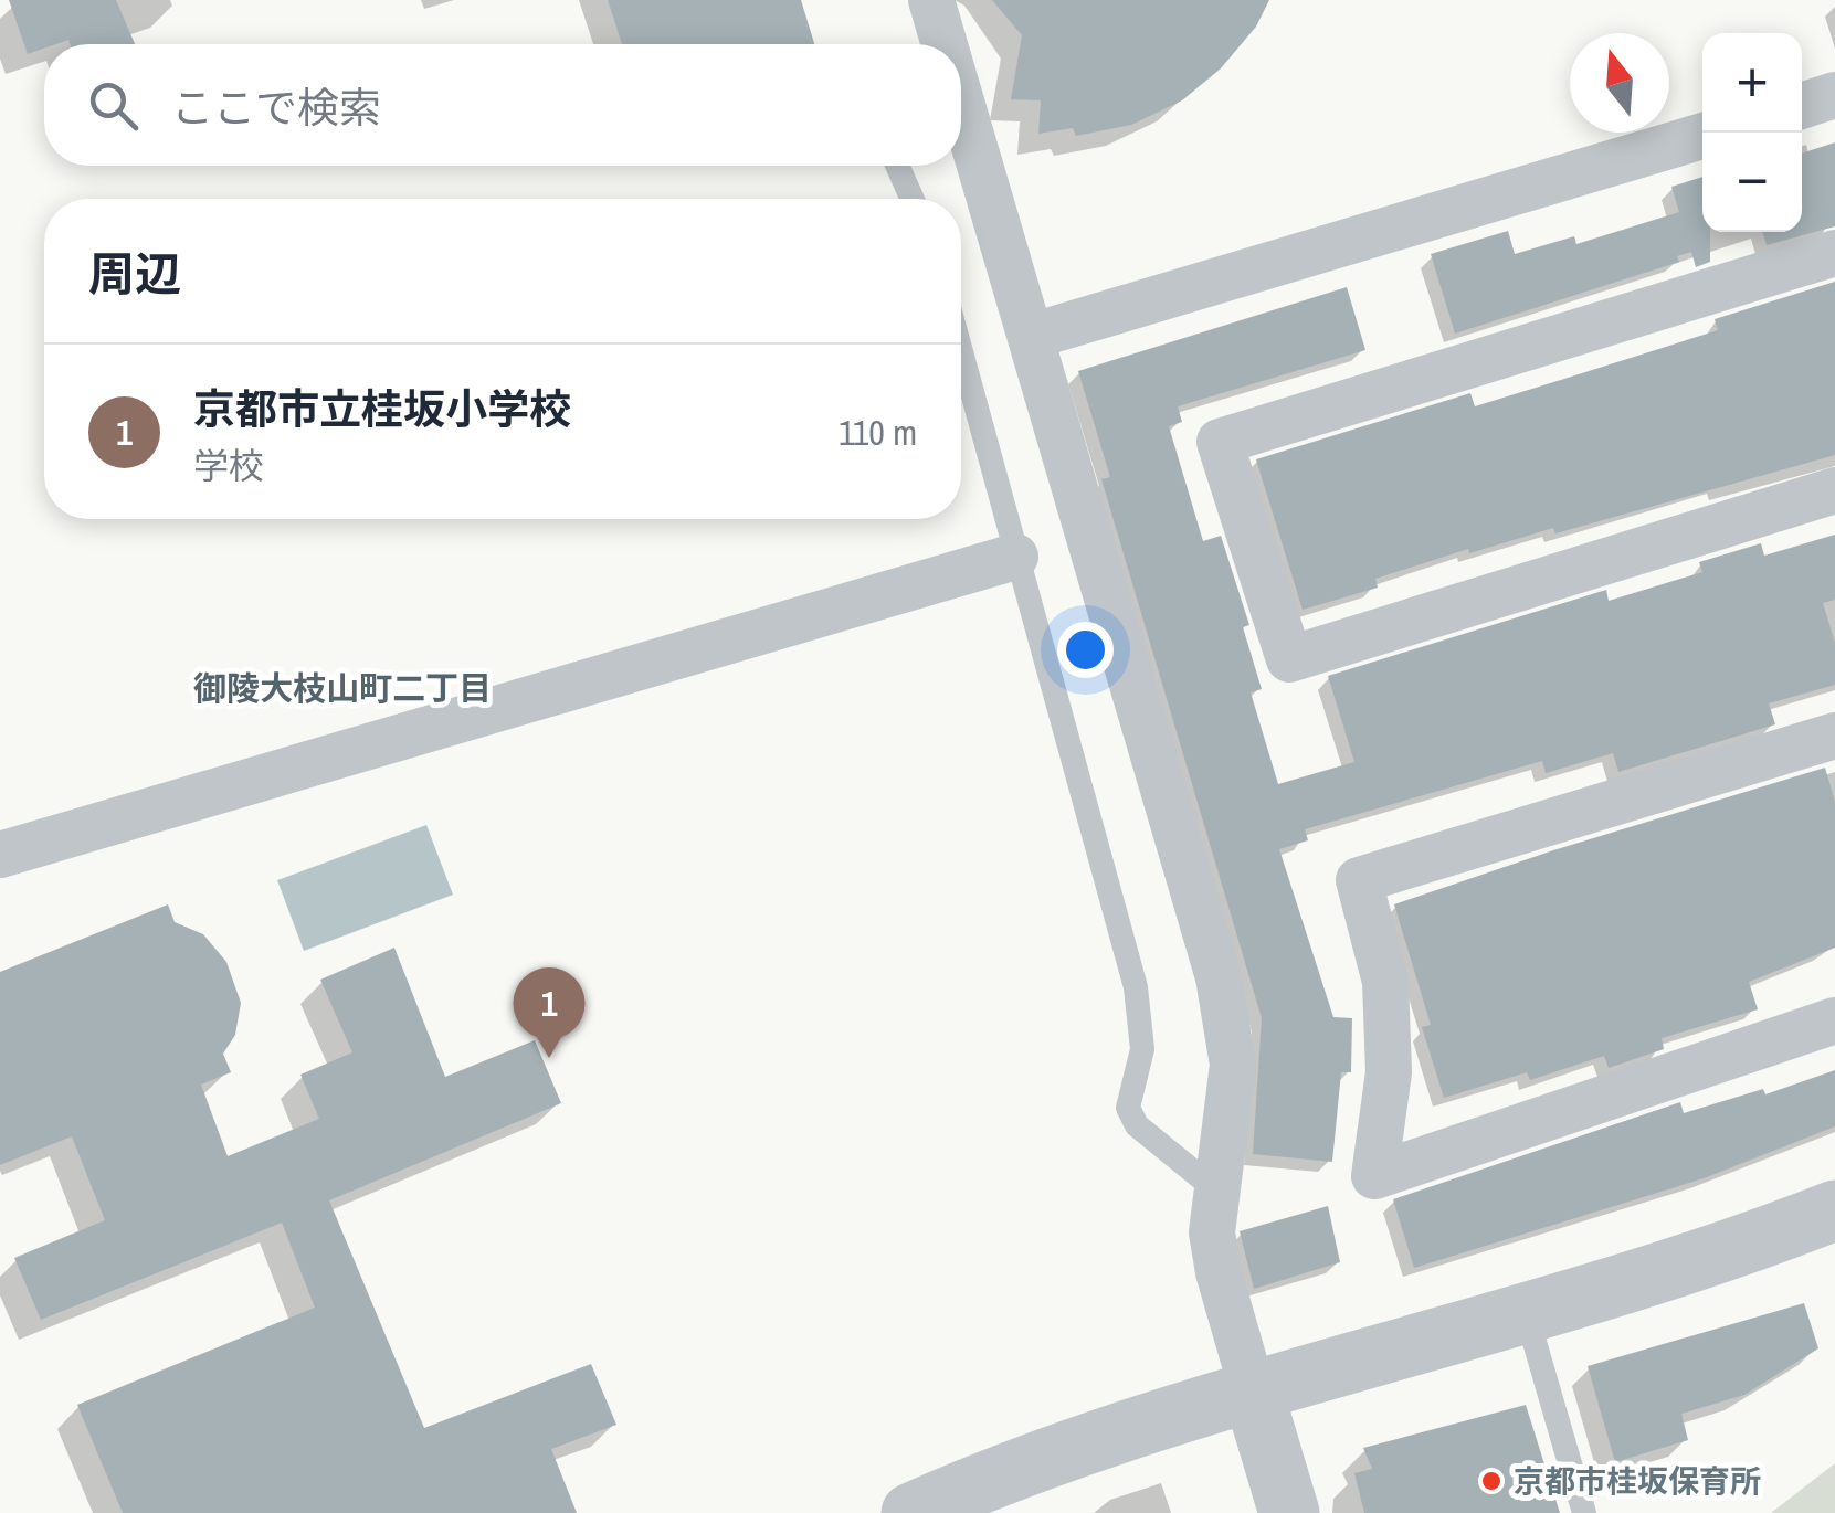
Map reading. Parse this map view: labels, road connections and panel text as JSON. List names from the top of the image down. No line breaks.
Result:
{"districts":["御陵大枝山町二丁目"],"places":["京都市桂坂保育所"],"north":"top","page":{"map_buttons":["+","−"],"search":"ここで検索","heading":"周辺","list":[{"mark":"1","name":"京都市立桂坂小学校","note":"学校","value":"110 m"}],"pins":"1"}}
